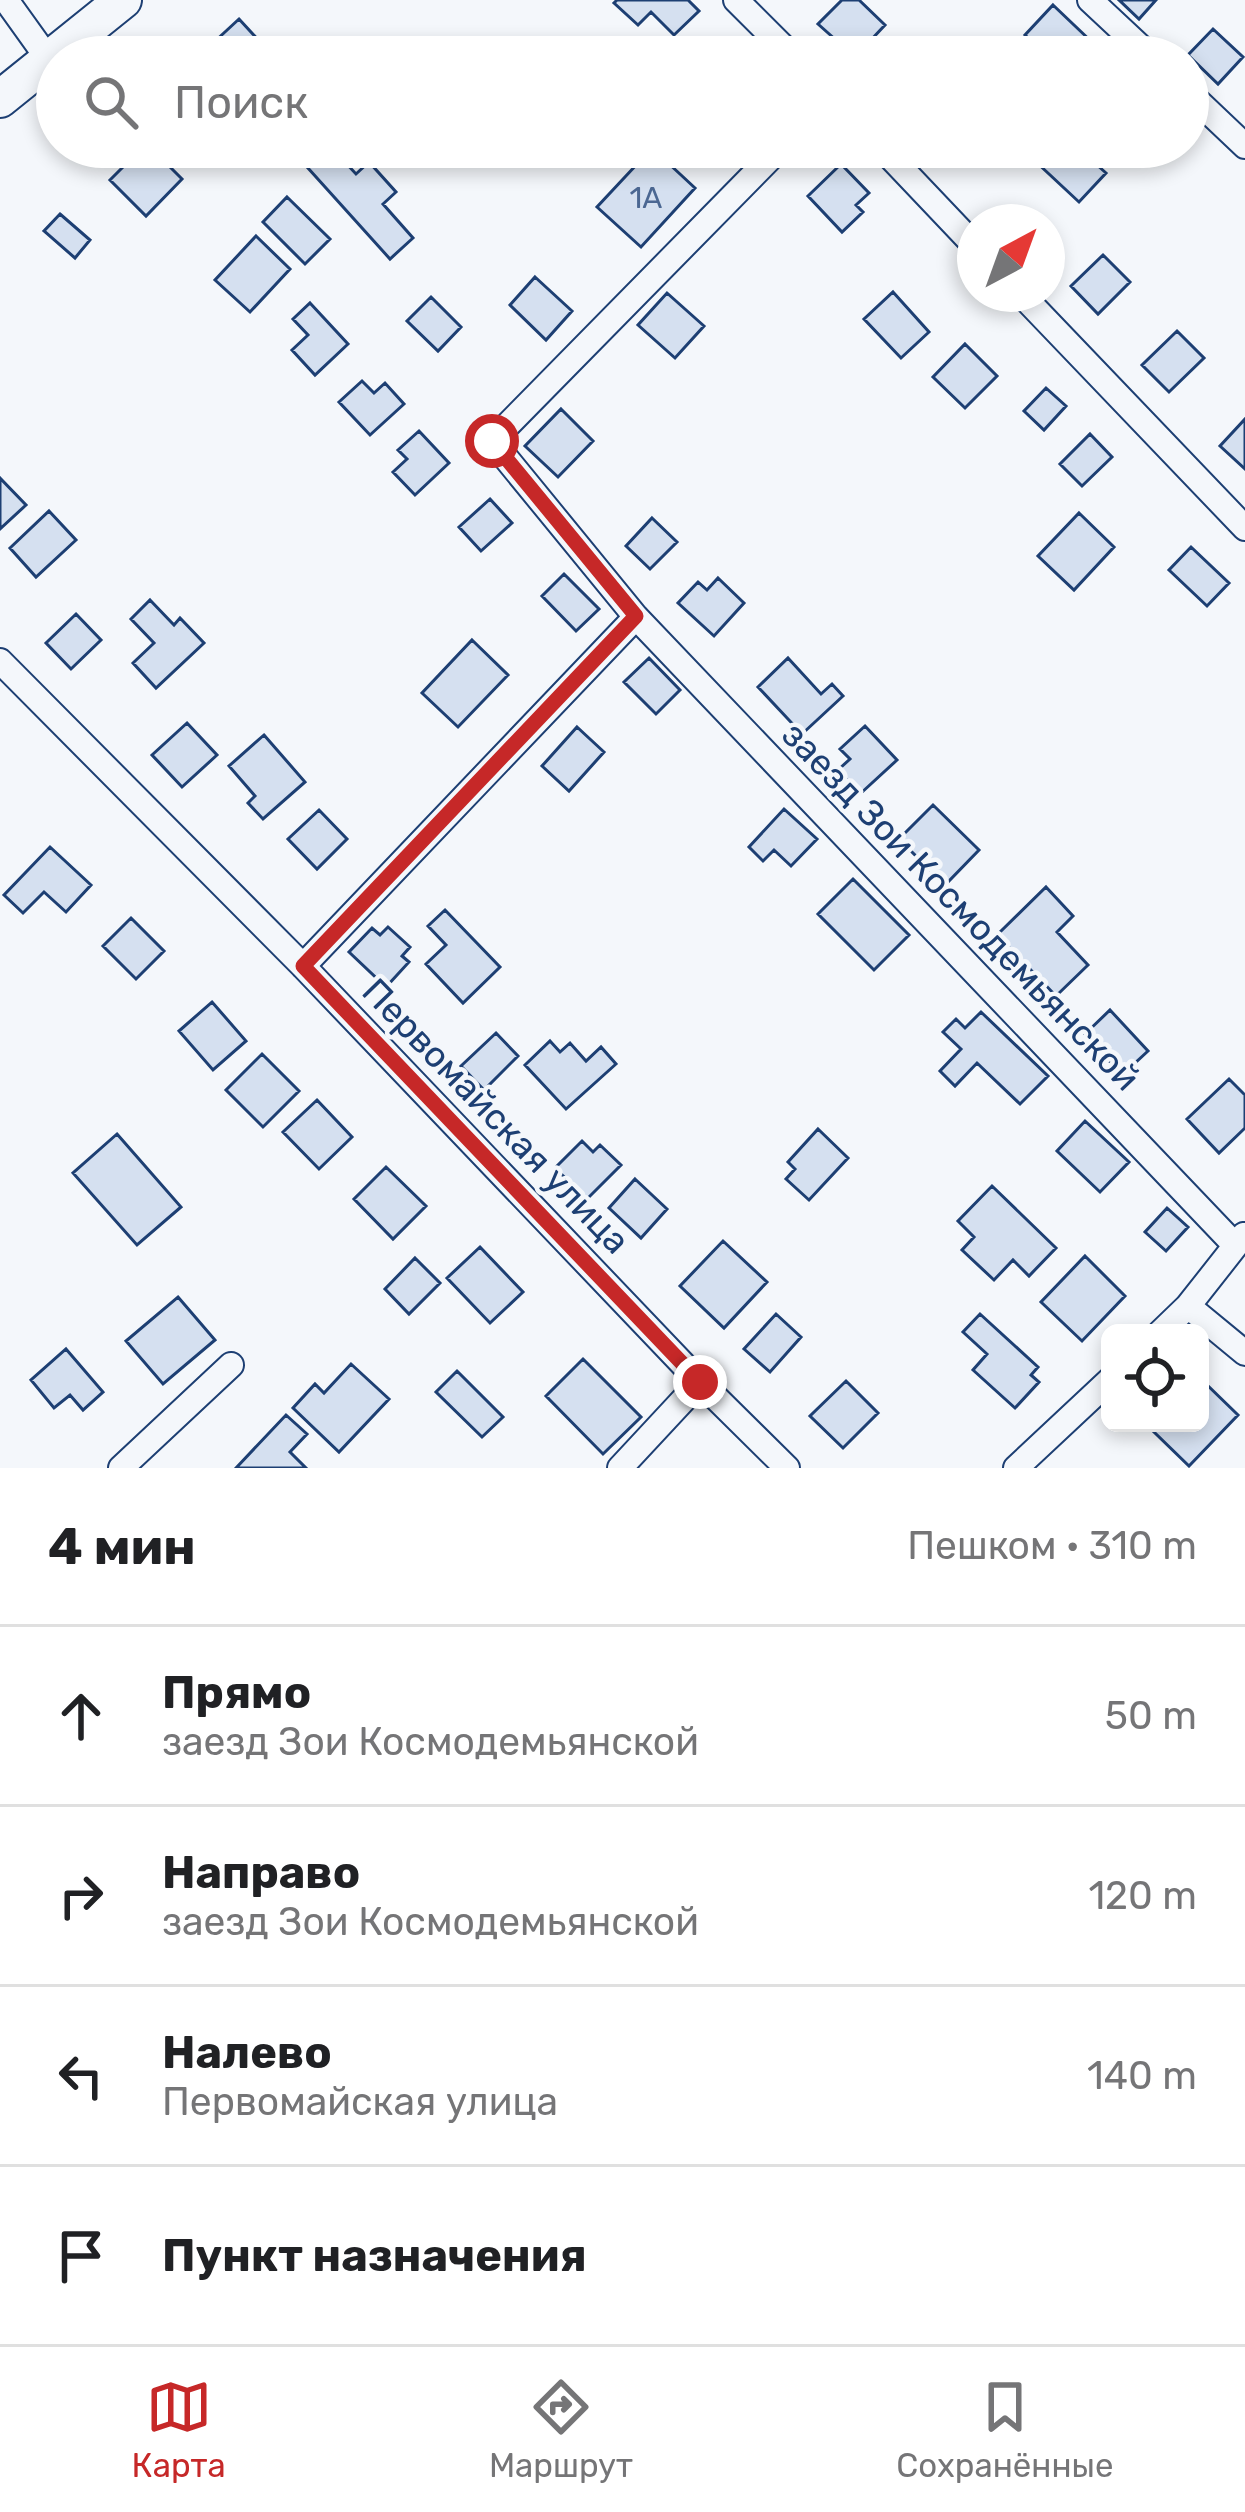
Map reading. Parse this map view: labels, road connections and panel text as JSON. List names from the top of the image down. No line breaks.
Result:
{"streets":{"street":["заезд Зои Космодемьянской","Первомайская улица"]},"house_numbers":["1А"],"north":"top right","page":{"search":"Поиск","heading":["4 мин","Пешком · 310 m"],"list":[["Прямо","заезд Зои Космодемьянской","50 m"],["Направо","заезд Зои Космодемьянской","120 m"],["Налево","Первомайская улица","140 m"],"Пункт назначения"],"nav":["Карта","Маршрут","Сохранённые"]}}
